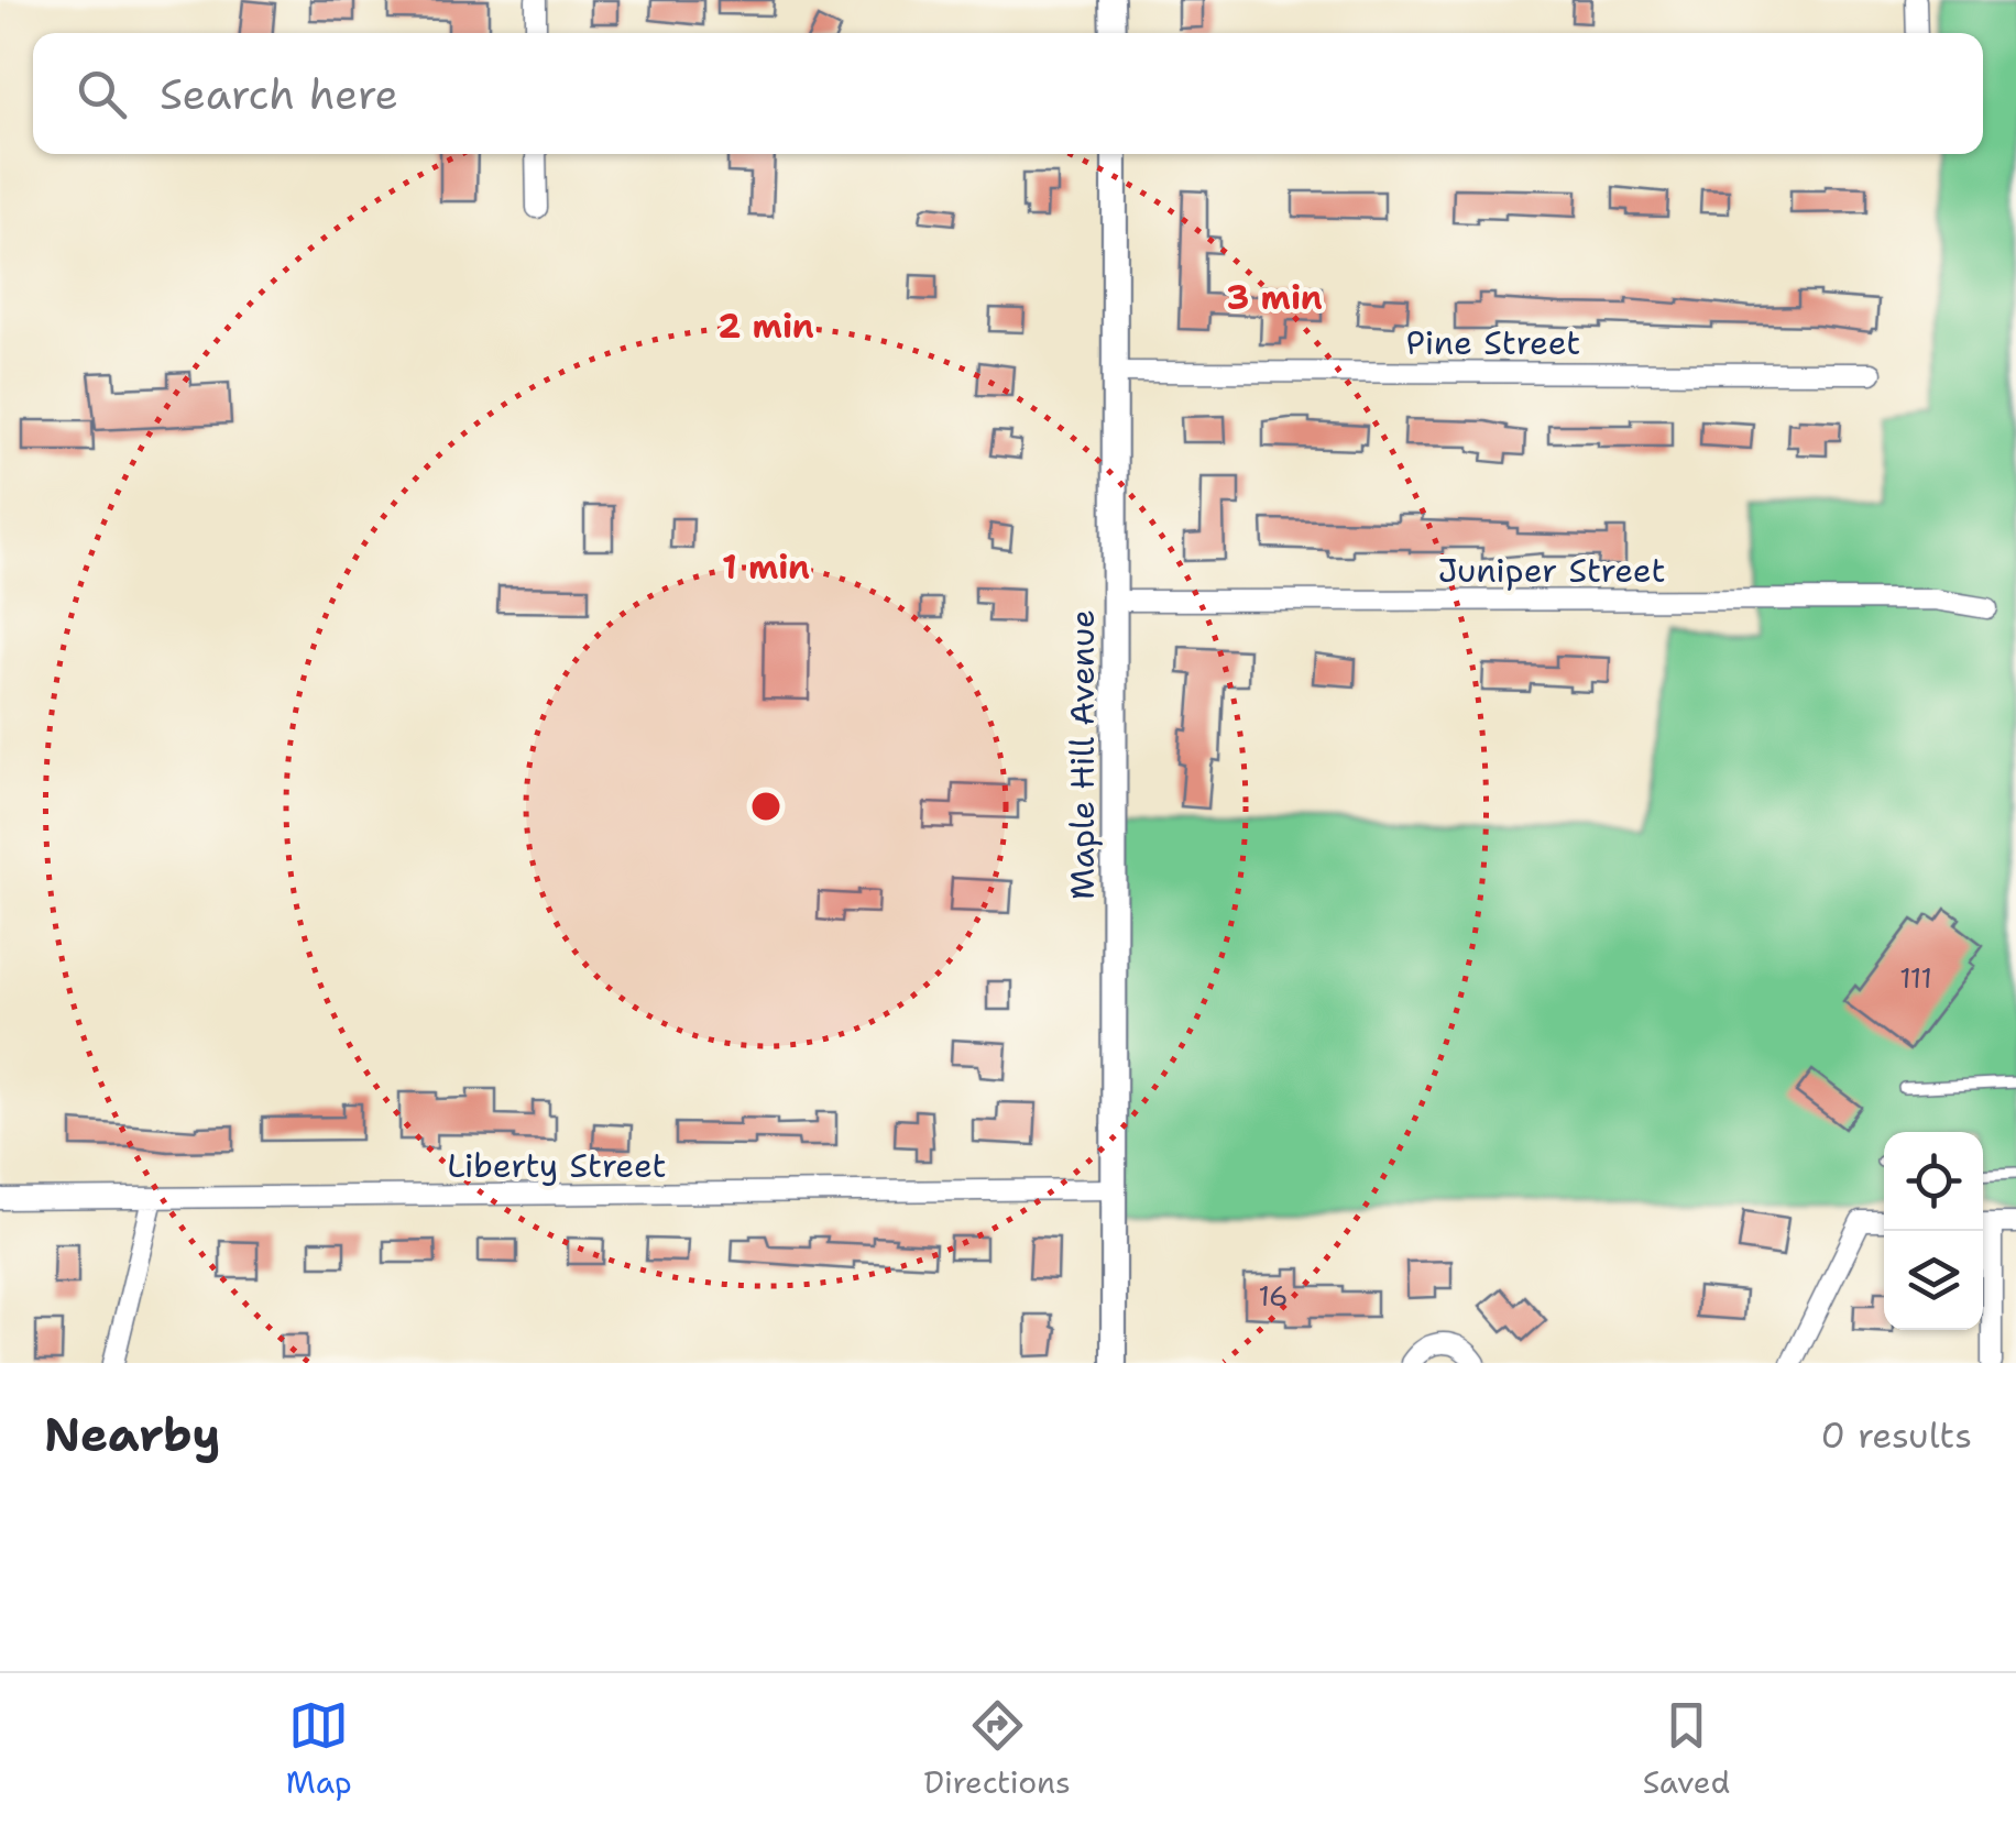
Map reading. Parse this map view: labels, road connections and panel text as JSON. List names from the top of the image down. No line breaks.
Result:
{"streets":{"street":["Pine Street","Juniper Street","Maple Hill Avenue","Liberty Street"]},"crossings":[["Pine Street","Maple Hill Avenue"],["Juniper Street","Maple Hill Avenue"],["Maple Hill Avenue","Liberty Street"]],"house_numbers":["111","16"],"page":{"search":"Search here","heading":["Nearby","0 results"],"nav":["Map","Directions","Saved"]},"rings":["3 min","2 min","1 min"]}
